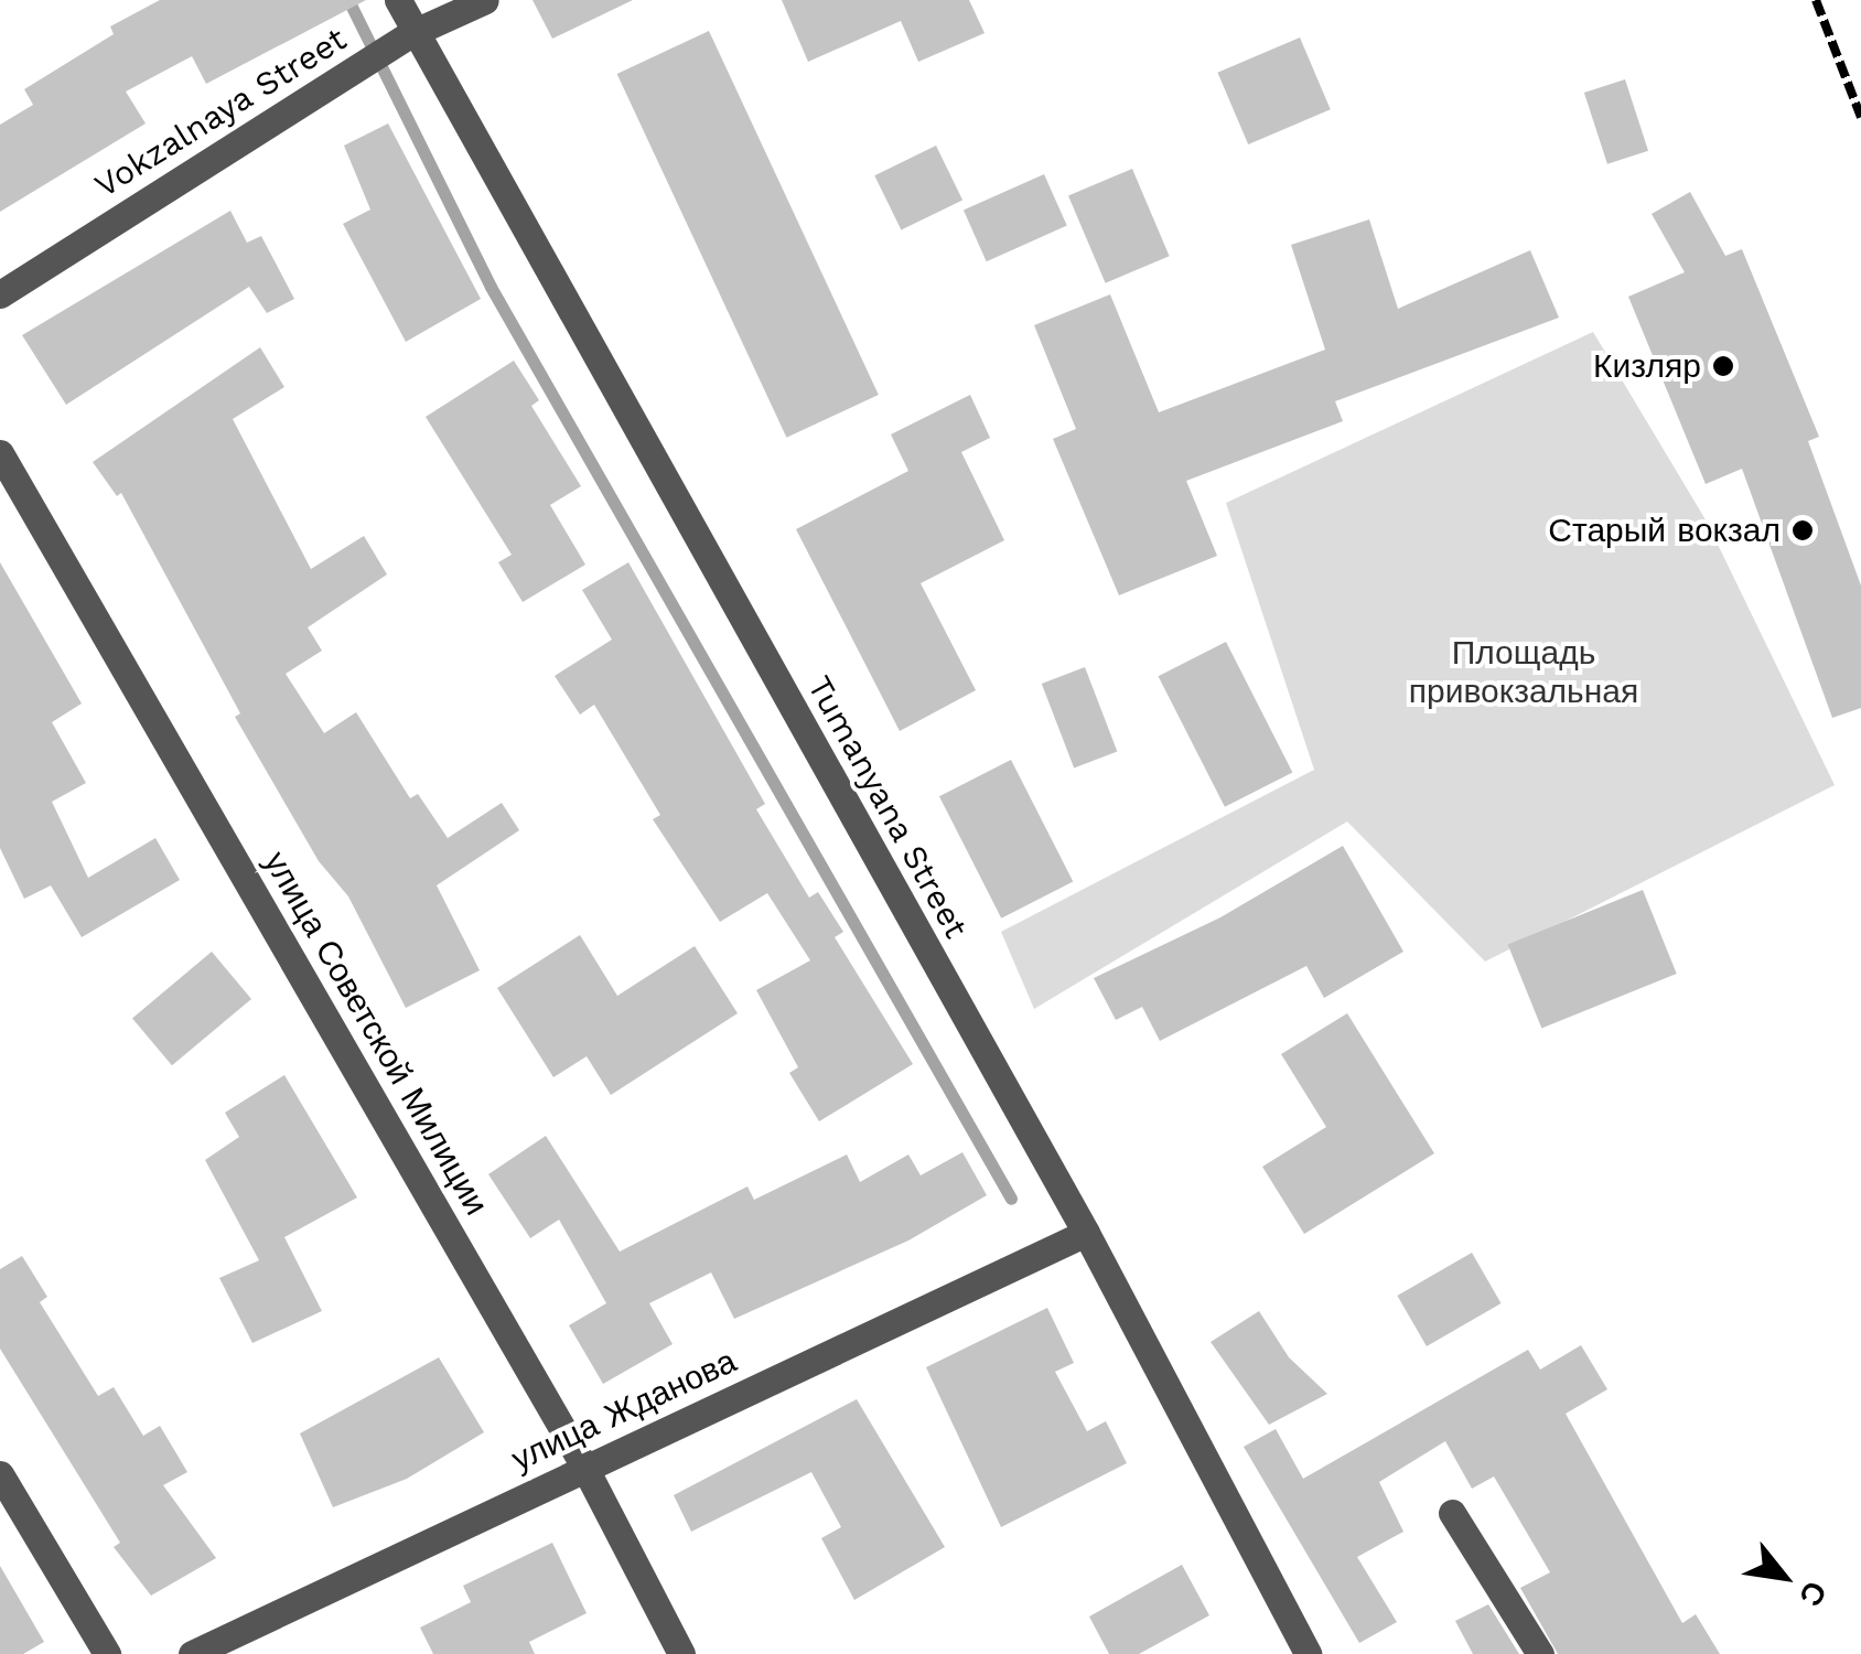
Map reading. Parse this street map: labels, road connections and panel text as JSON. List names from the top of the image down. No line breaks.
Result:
{"streets":{"street":["Vokzalnaya Street","Tumanyana Street","улица Советской Милиции","улица Жданова"]},"crossings":[["Vokzalnaya Street","Tumanyana Street"],["Tumanyana Street","улица Жданова"],["улица Советской Милиции","улица Жданова"]],"parks":["Площадь привокзальная"],"places":["Кизляр","Старый вокзал"],"north":"bottom right"}
